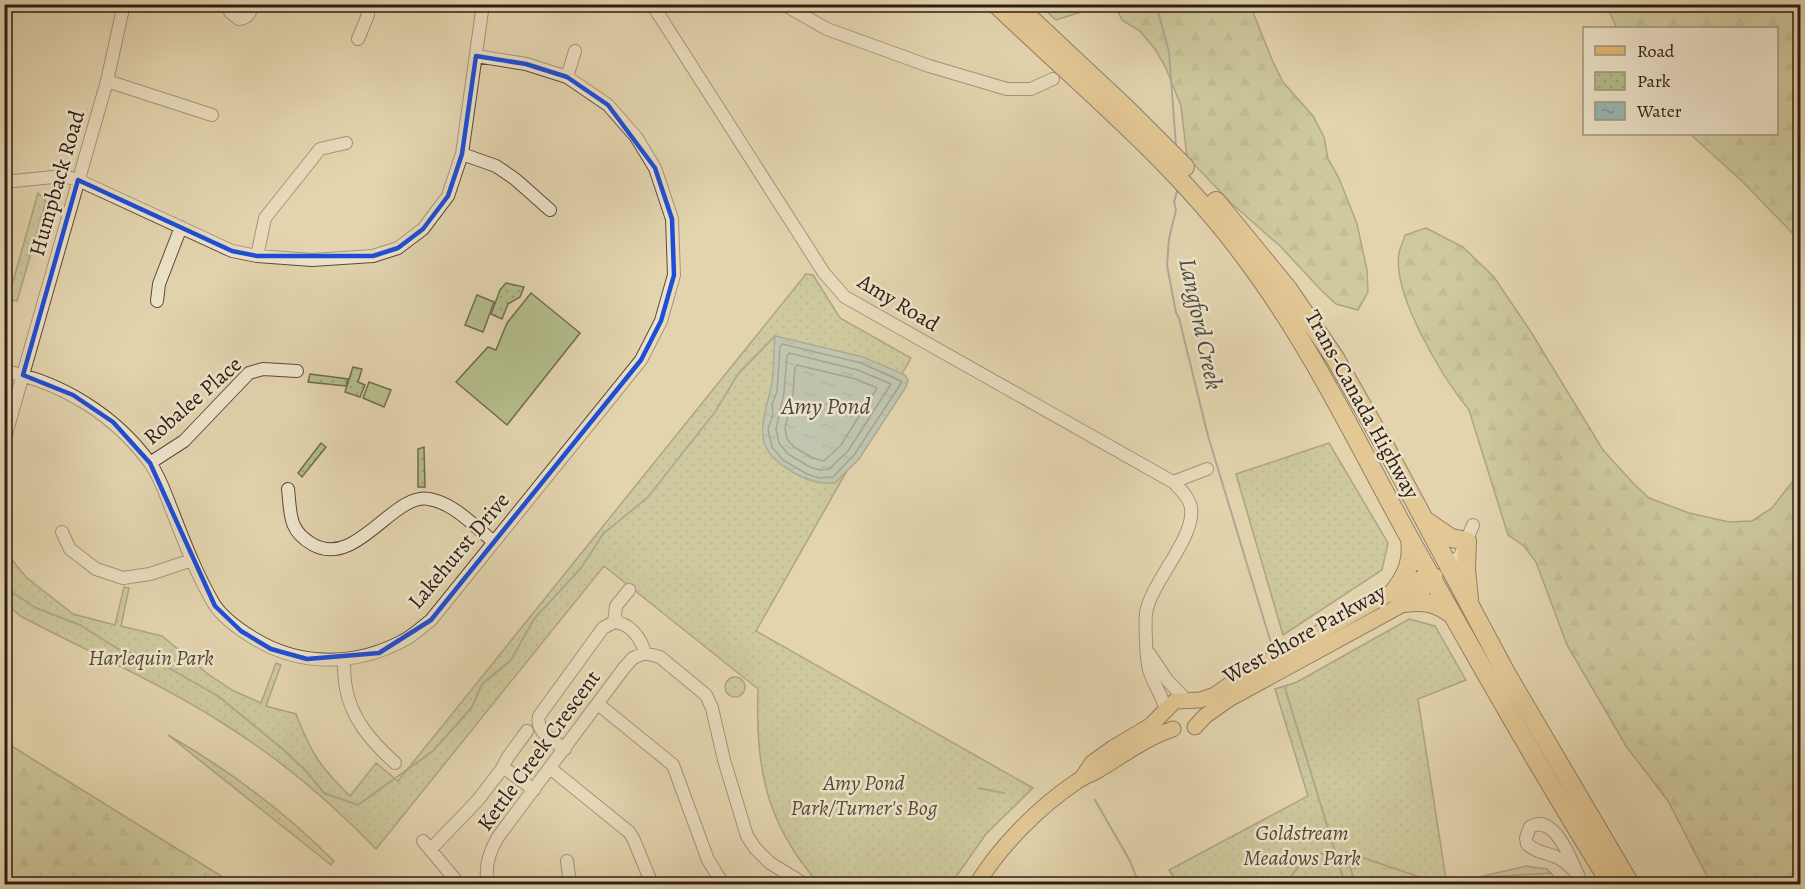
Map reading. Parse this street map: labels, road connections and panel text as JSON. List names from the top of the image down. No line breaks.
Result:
{"streets":{"highway":["Trans-Canada Highway"],"main road":["West Shore Parkway"],"street":["Humpback Road","Amy Road","Robalee Place","Lakehurst Drive","Kettle Creek Crescent"]},"crossings":[["Humpback Road","Lakehurst Drive"],["Amy Road","West Shore Parkway"],["Robalee Place","Lakehurst Drive"],["Trans-Canada Highway","West Shore Parkway"]],"water":["Langford Creek","Amy Pond"],"parks":["Harlequin Park","Amy Pond Park/Turner's Bog","Goldstream Meadows Park"],"legend":["Road","Park","Water"]}
